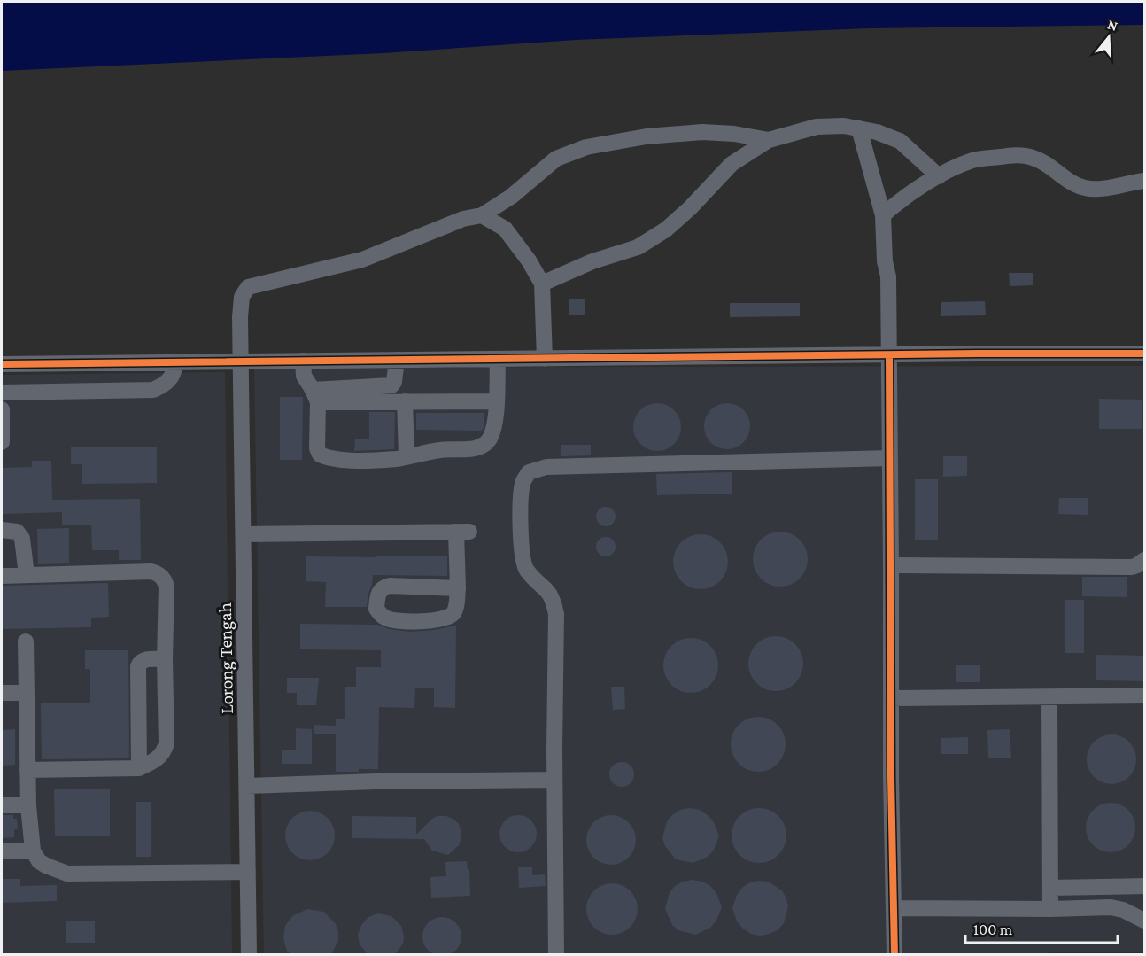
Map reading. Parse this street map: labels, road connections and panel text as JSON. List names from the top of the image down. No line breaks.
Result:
{"streets":{"street":["Lorong Tengah"]},"scale_bar":"100 m","north":"top"}
